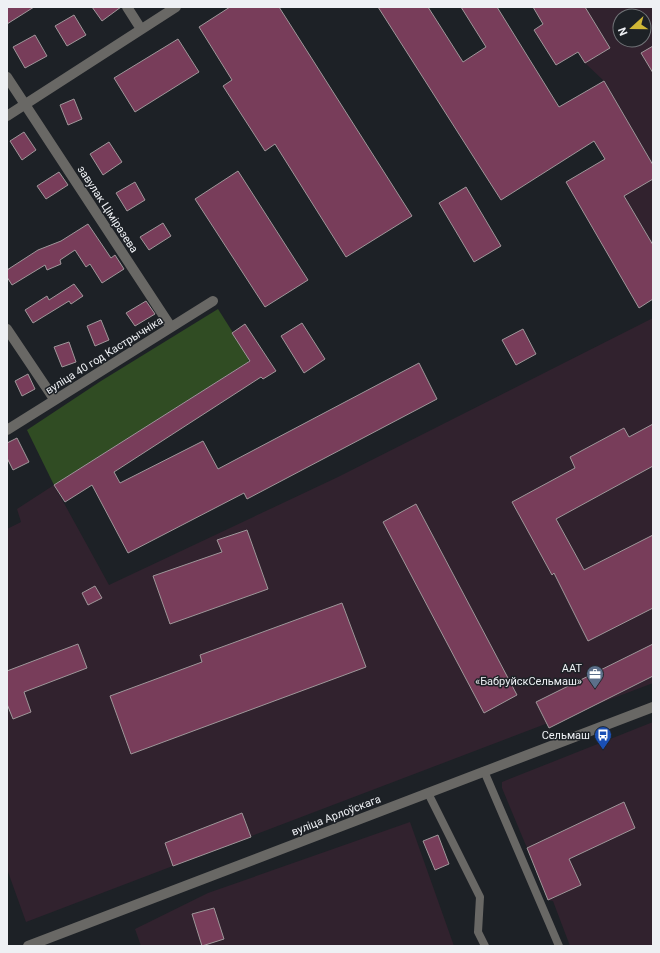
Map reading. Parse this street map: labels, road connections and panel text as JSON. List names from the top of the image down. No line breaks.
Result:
{"streets":{"street":["завулак Ціміразева","вуліца 40 год Кастрычніка","вуліца Арлоўскага"]},"crossings":[["завулак Ціміразева","вуліца 40 год Кастрычніка"]],"places":{"office":["ААТ «БабруйскСельмаш»"],"bus stop":["Сельмаш"]},"north":"left"}
